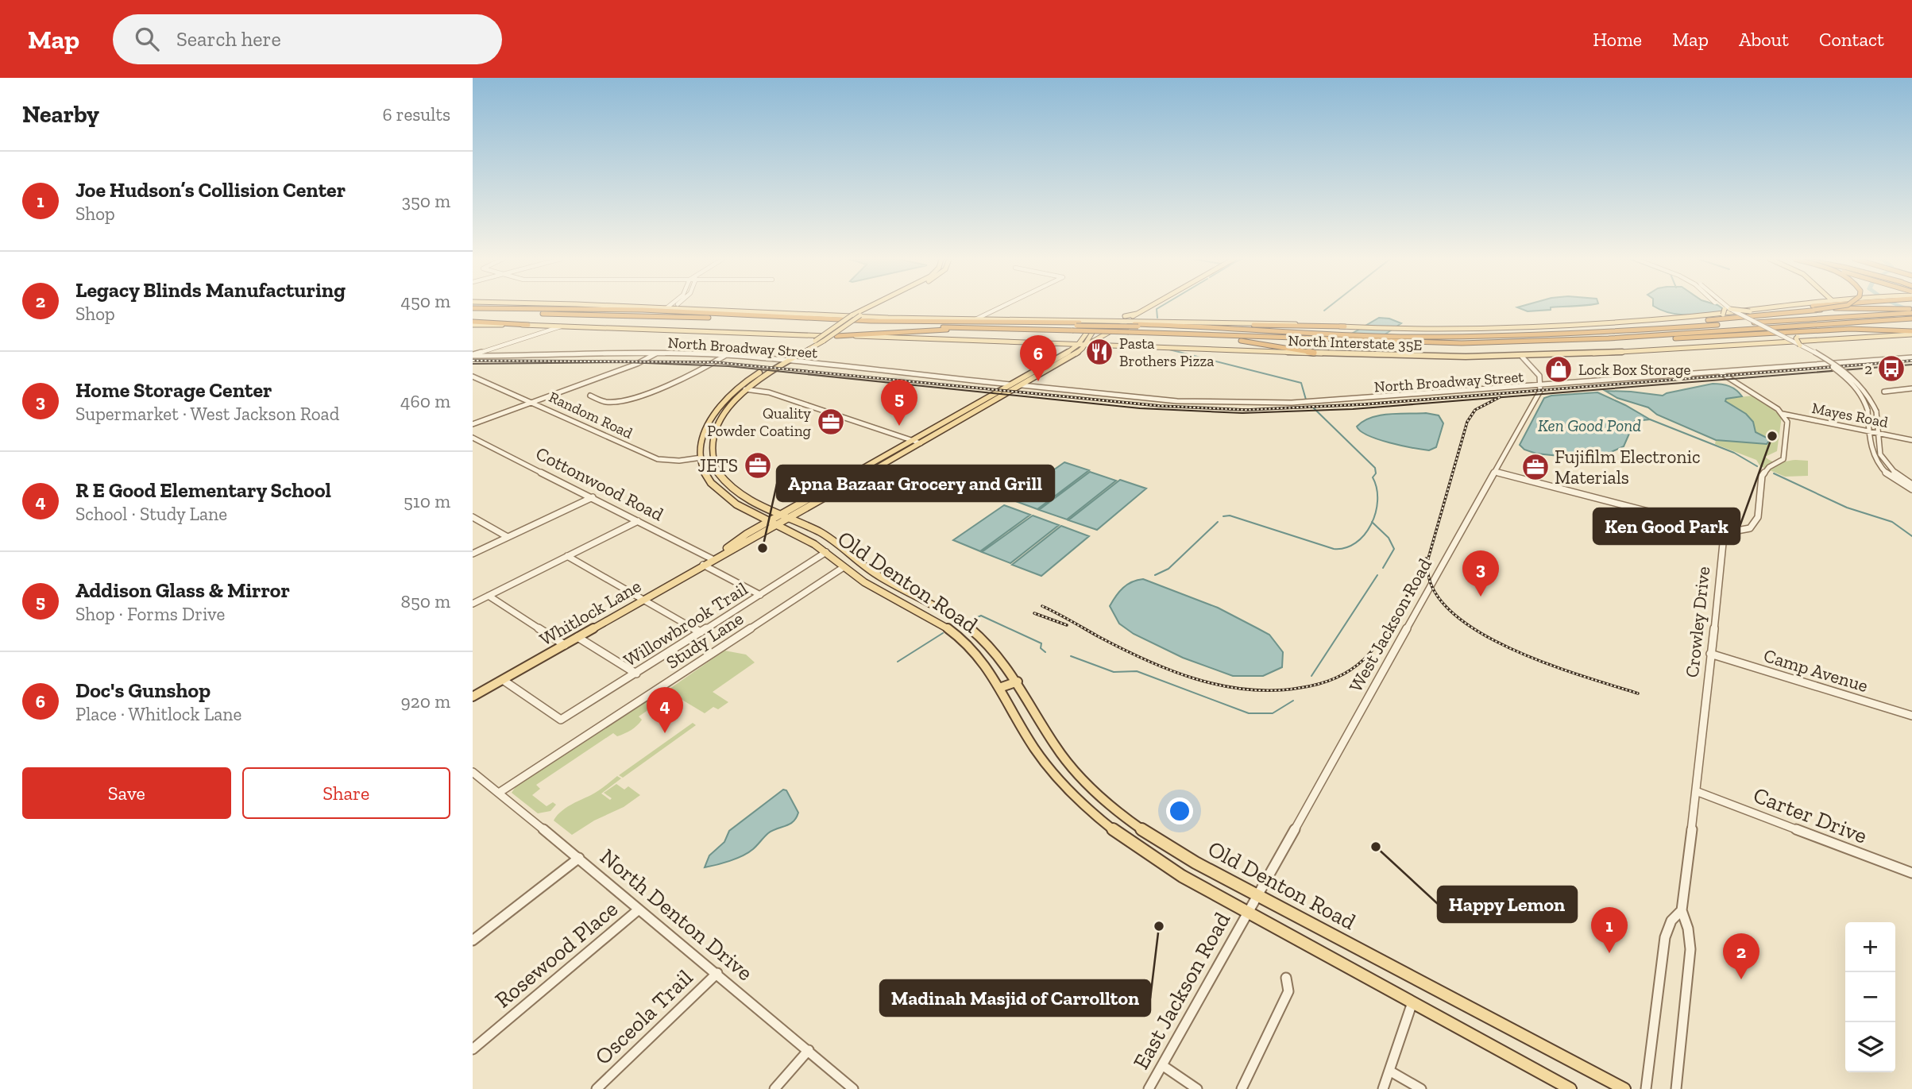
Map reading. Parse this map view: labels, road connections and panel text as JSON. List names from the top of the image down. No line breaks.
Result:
{"streets":{"main road":["North Interstate 35E","Old Denton Road","Whitlock Lane"],"street":["North Broadway Street","Random Road","Mayes Road","Cottonwood Road","Crowley Drive","Willowbrook Trail","West Jackson Road","Study Lane","Camp Avenue","Carter Drive","North Denton Drive","Rosewood Place","East Jackson Road","Osceola Trail"]},"crossings":[["North Interstate 35E","Whitlock Lane"],["North Broadway Street","Old Denton Road"],["North Broadway Street","Whitlock Lane"],["North Broadway Street","West Jackson Road"],["Random Road","Old Denton Road"],["Cottonwood Road","Whitlock Lane"],["Old Denton Road","Whitlock Lane"],["Old Denton Road","Willowbrook Trail"],["Old Denton Road","West Jackson Road"],["Old Denton Road","Study Lane"],["Old Denton Road","East Jackson Road"],["Whitlock Lane","Willowbrook Trail"],["Crowley Drive","Camp Avenue"],["Crowley Drive","Carter Drive"],["West Jackson Road","East Jackson Road"],["Study Lane","North Denton Drive"],["North Denton Drive","Rosewood Place"],["North Denton Drive","Osceola Trail"]],"water":["Ken Good Pond"],"places":{"restaurant":["Pasta Brothers Pizza"],"bus stop":["2"],"shop":["Lock Box Storage"],"office":["Quality Powder Coating","JETS","Fujifilm Electronic Materials"],"other":["Ken Good Park","Apna Bazaar Grocery and Grill","Happy Lemon","Madinah Masjid of Carrollton"]},"page":{"header":"Map","search":"Search here","nav":["Home","Map","About","Contact"],"heading":["Nearby","6 results"],"list":[{"mark":"1","name":"Joe Hudson’s Collision Center","note":"Shop","value":"350 m"},{"mark":"2","name":"Legacy Blinds Manufacturing","note":"Shop","value":"450 m"},{"mark":"3","name":"Home Storage Center","note":"Supermarket · West Jackson Road","value":"460 m"},{"mark":"4","name":"R E Good Elementary School","note":"School · Study Lane","value":"510 m"},{"mark":"5","name":"Addison Glass & Mirror","note":"Shop · Forms Drive","value":"850 m"},{"mark":"6","name":"Doc's Gunshop","note":"Place · Whitlock Lane","value":"920 m"}],"pins":["6","5","3","4","1","2"],"buttons":["Save","Share"],"map_buttons":["+","−"]}}
